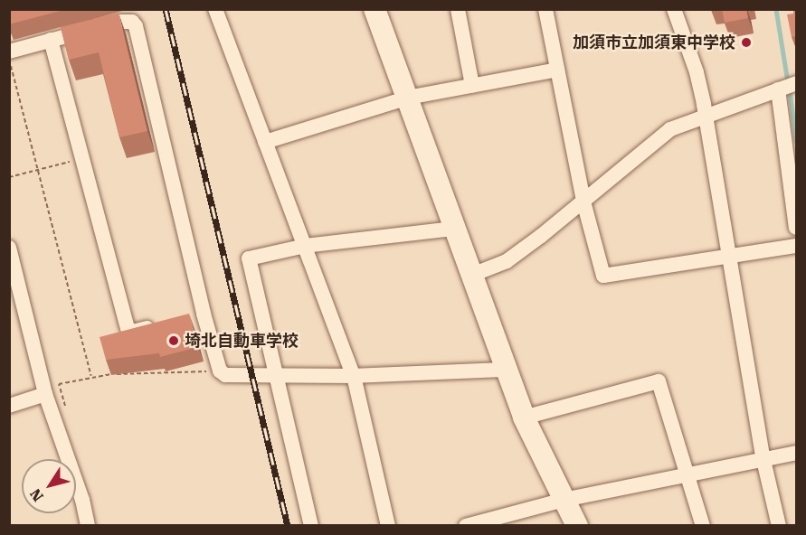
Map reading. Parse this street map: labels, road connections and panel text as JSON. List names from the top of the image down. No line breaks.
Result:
{"places":["加須市立加須東中学校","埼北自動車学校"],"north":"bottom left"}
